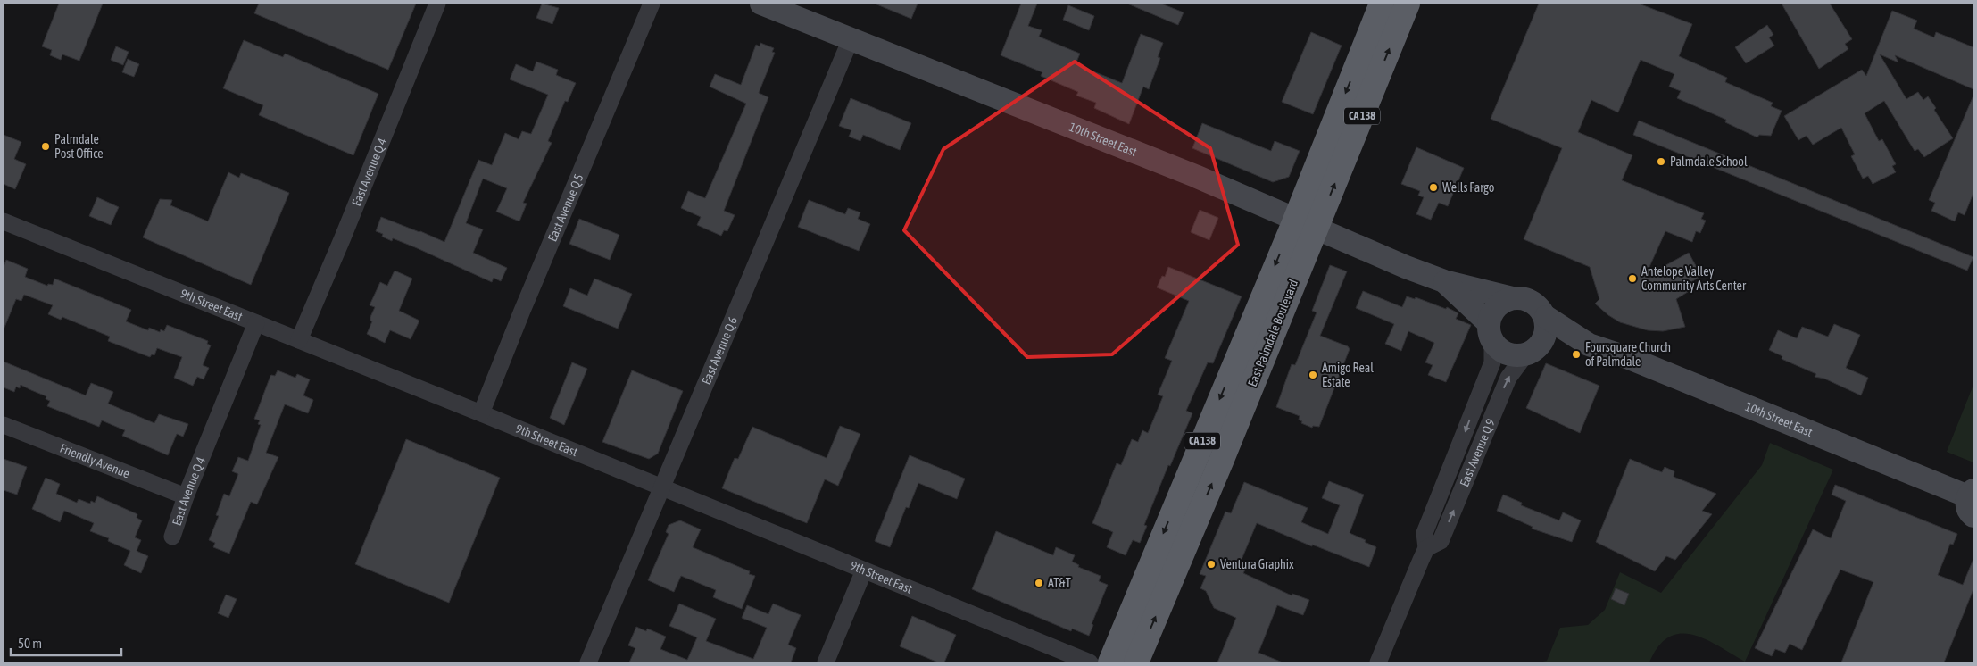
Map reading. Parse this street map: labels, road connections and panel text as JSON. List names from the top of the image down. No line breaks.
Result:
{"streets":{"highway":["CA 138","East Palmdale Boulevard"],"main road":["10th Street East"],"street":["East Avenue Q 4","East Avenue Q 5","9th Street East","East Avenue Q 6","East Avenue Q 9","Friendly Avenue"]},"crossings":[["10th Street East","East Palmdale Boulevard"],["10th Street East","East Avenue Q 6"],["10th Street East","East Avenue Q 9"],["East Avenue Q 4","9th Street East"],["East Avenue Q 4","Friendly Avenue"],["East Avenue Q 5","9th Street East"],["9th Street East","East Avenue Q 6"]],"places":["Palmdale Post Office","Palmdale School","Wells Fargo","Antelope Valley Community Arts Center","Foursquare Church of Palmdale","Amigo Real Estate","Ventura Graphix","AT&T"],"scale_bar":"50 m"}
